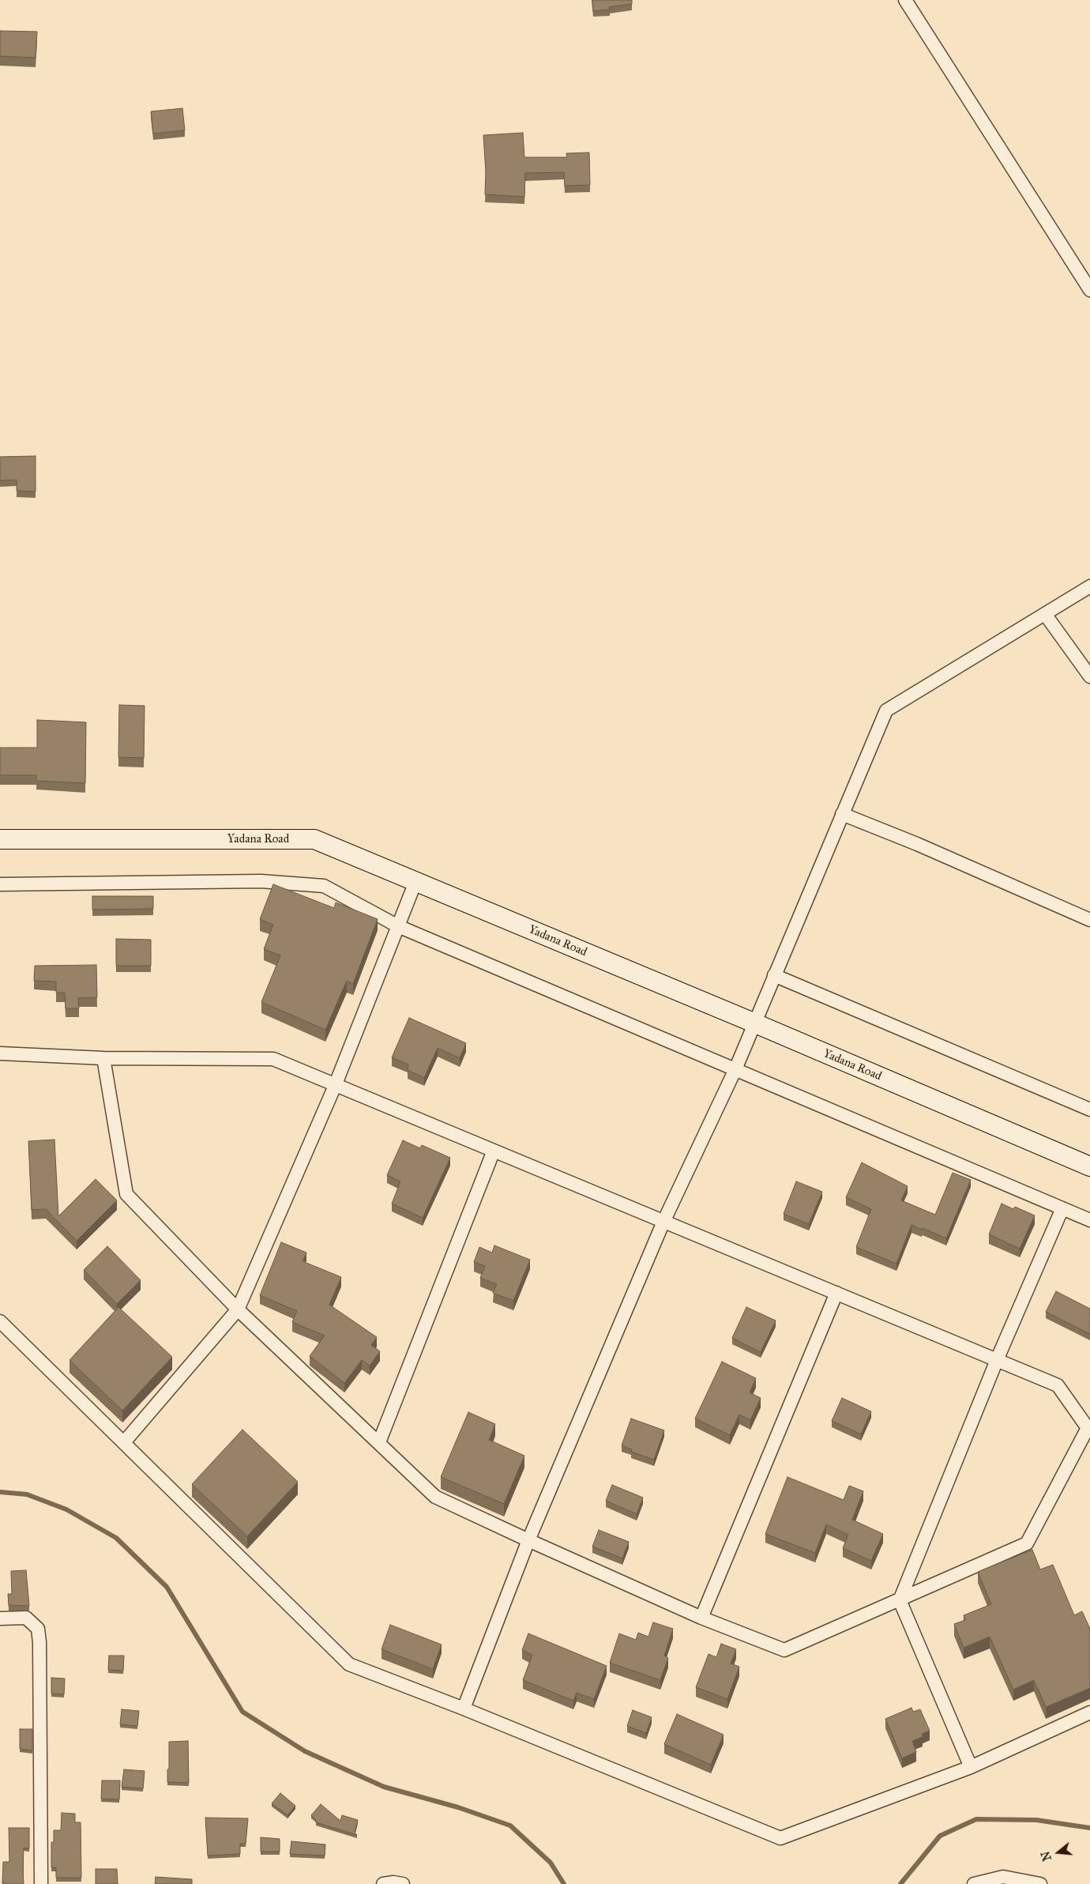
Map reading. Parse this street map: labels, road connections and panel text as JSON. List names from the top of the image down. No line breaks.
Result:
{"streets":{"main road":["Yadana Road"]},"north":"left"}
